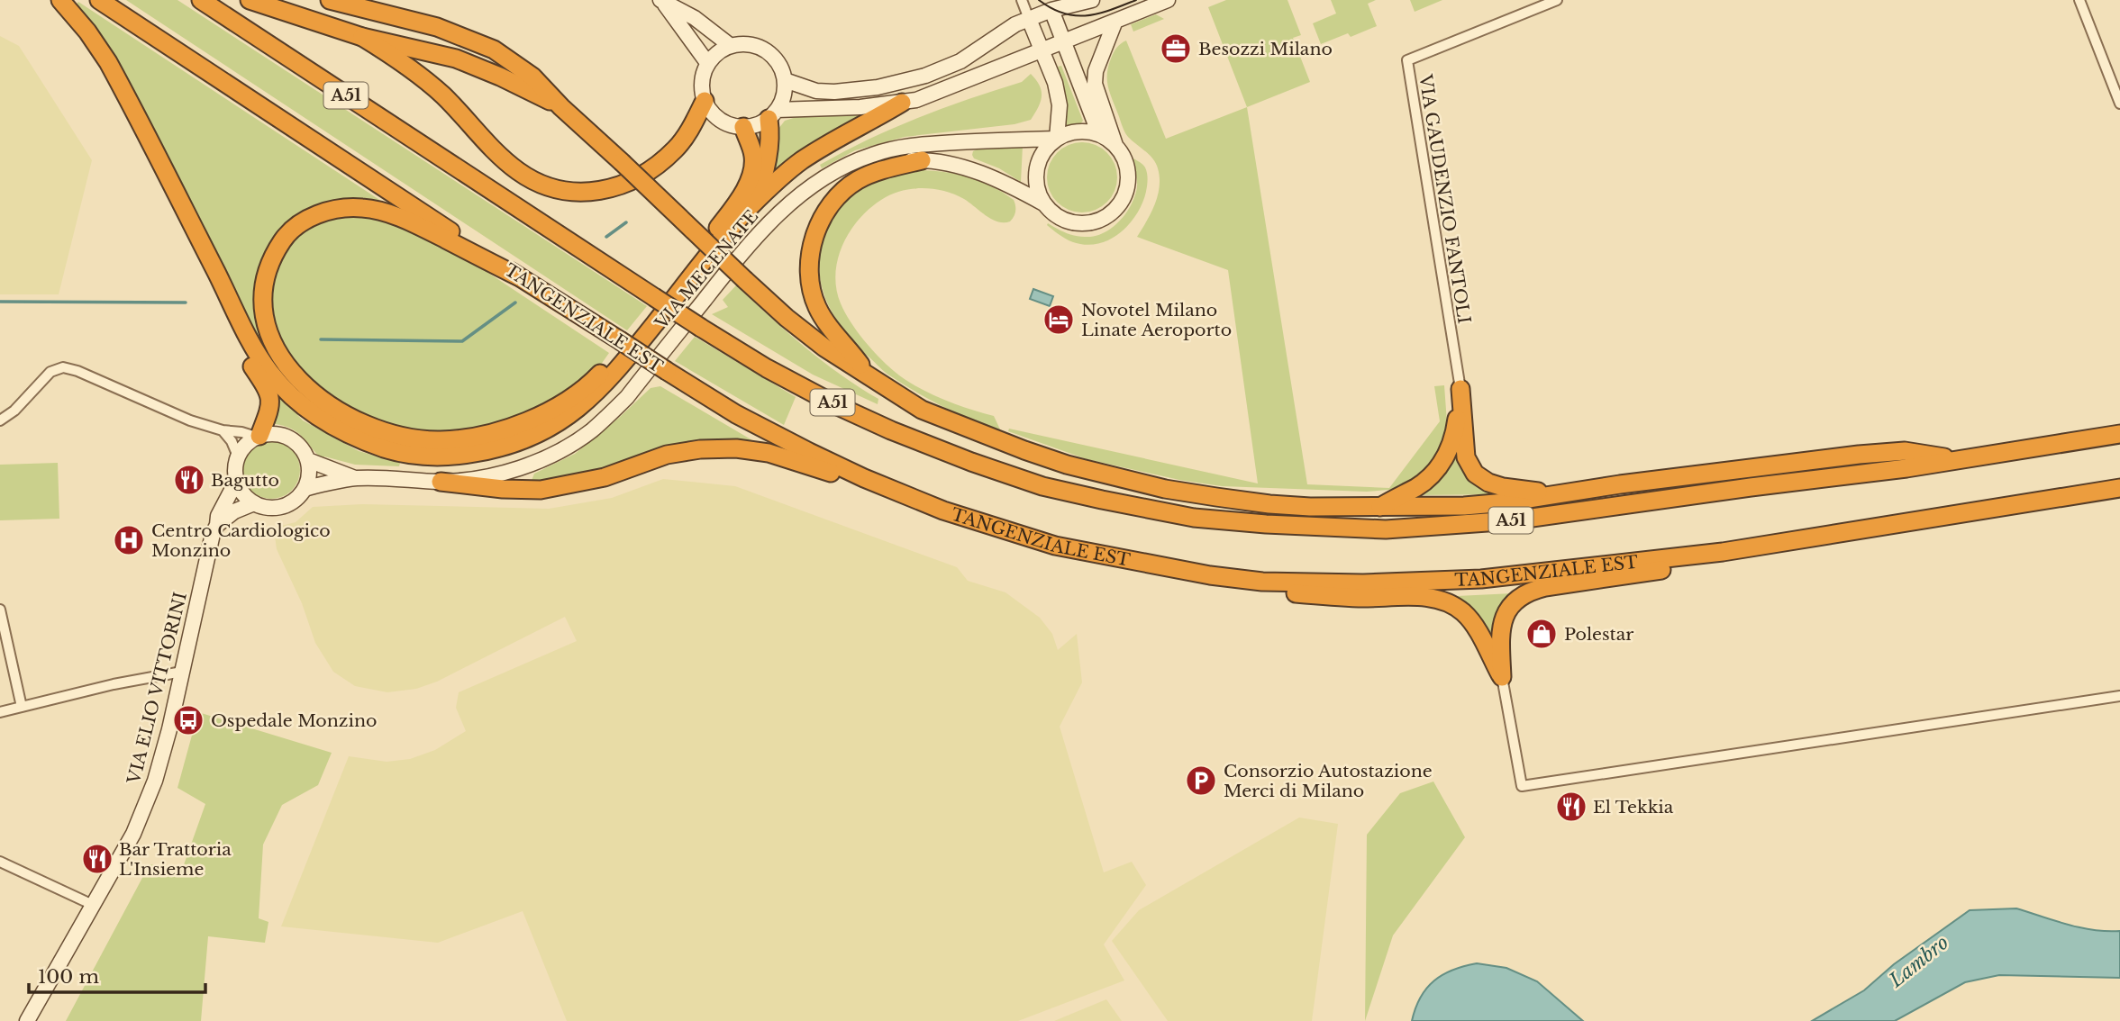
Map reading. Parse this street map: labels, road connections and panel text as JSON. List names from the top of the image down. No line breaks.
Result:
{"streets":{"highway":["A51","TANGENZIALE EST"],"street":["VIA GAUDENZIO FANTOLI","VIA MECENATE","VIA ELIO VITTORINI"]},"crossings":[["VIA MECENATE","VIA ELIO VITTORINI"]],"water":["Lambro"],"places":{"office":["Besozzi Milano"],"hotel":["Novotel Milano Linate Aeroporto"],"restaurant":["Bagutto","El Tekkia","Bar Trattoria L'Insieme"],"hospital":["Centro Cardiologico Monzino"],"shop":["Polestar"],"bus stop":["Ospedale Monzino"],"parking":["Consorzio Autostazione Merci di Milano"]},"scale_bar":"100 m"}
